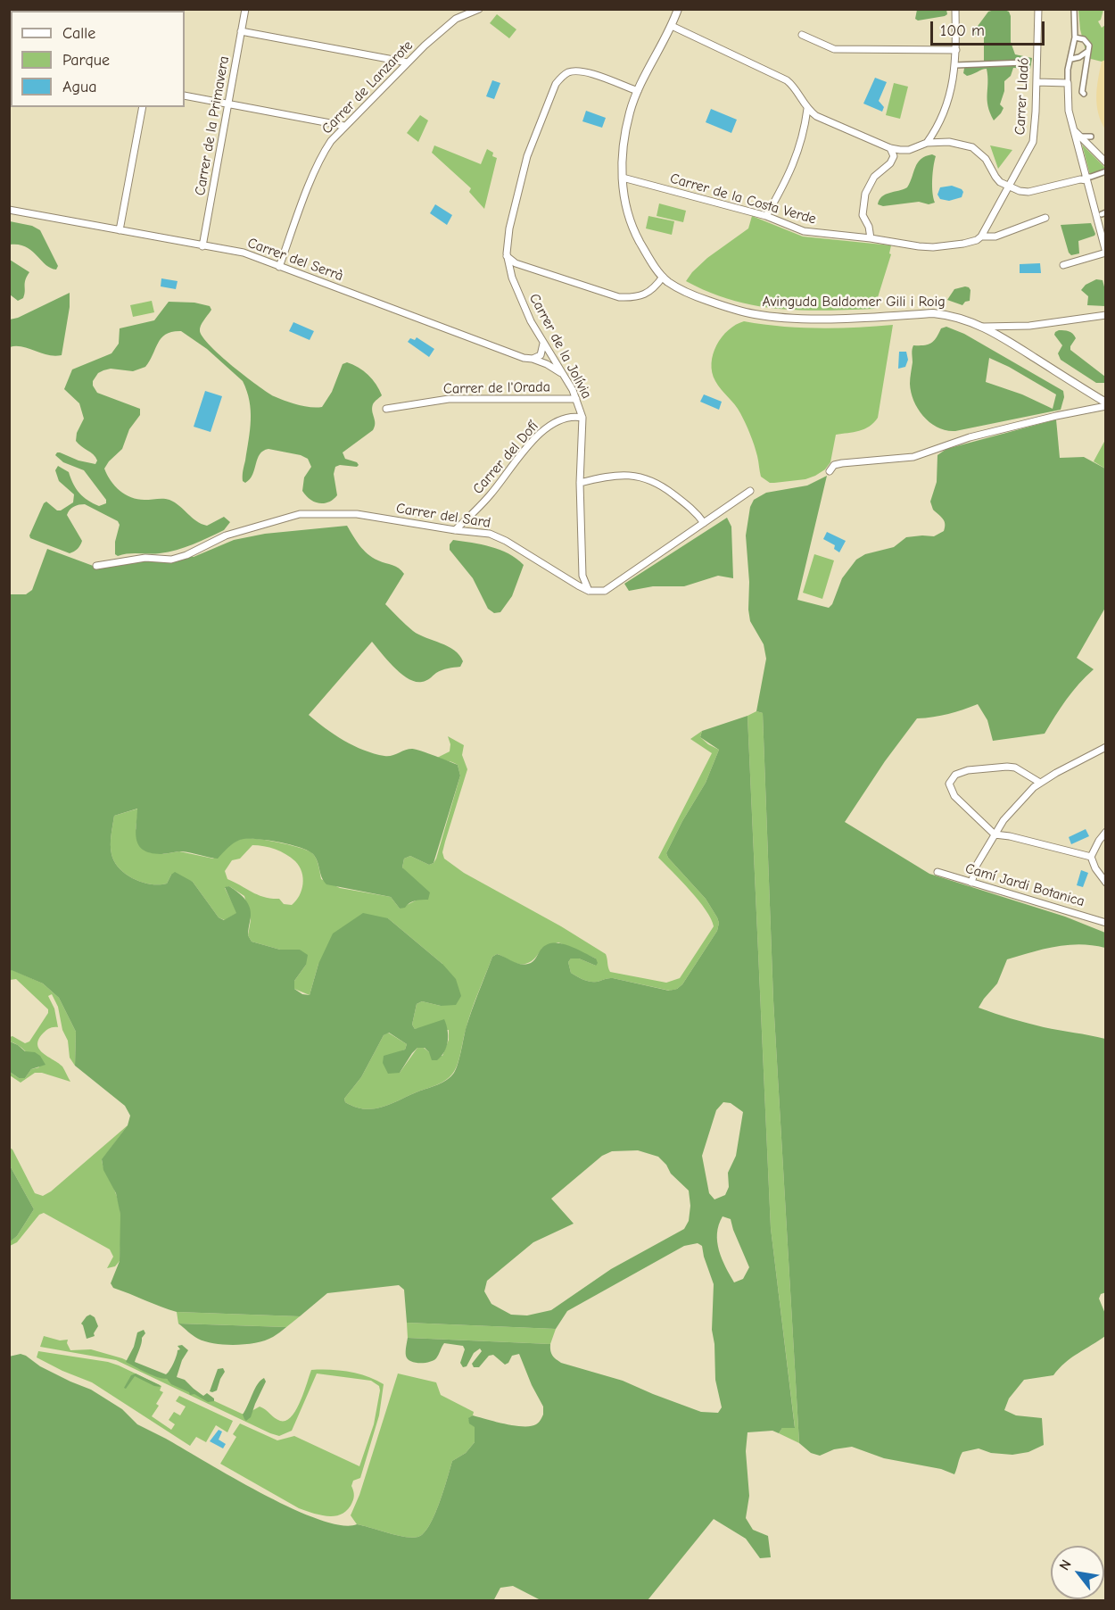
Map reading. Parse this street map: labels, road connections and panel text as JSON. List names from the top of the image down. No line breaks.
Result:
{"streets":{"street":["Carrer de Lanzarote","Carrer Lladó","Carrer de la Primavera","Carrer de la Costa Verde","Carrer del Serrà","Avinguda Baldomer Gili i Roig","Carrer de la Jolívia","Carrer de l'Orada","Carrer del Dofí","Carrer del Sard","Camí Jardi Botanica"]},"crossings":[["Carrer de Lanzarote","Carrer del Serrà"],["Carrer Lladó","Carrer de la Costa Verde"],["Carrer de la Primavera","Carrer del Serrà"],["Carrer de la Costa Verde","Avinguda Baldomer Gili i Roig"],["Carrer del Serrà","Carrer de la Jolívia"],["Avinguda Baldomer Gili i Roig","Carrer de la Jolívia"],["Carrer de la Jolívia","Carrer de l'Orada"],["Carrer de la Jolívia","Carrer del Dofí"],["Carrer de la Jolívia","Carrer del Sard"],["Carrer del Dofí","Carrer del Sard"]],"legend":["Calle","Parque","Agua"],"scale_bar":"100 m","north":"top left"}
